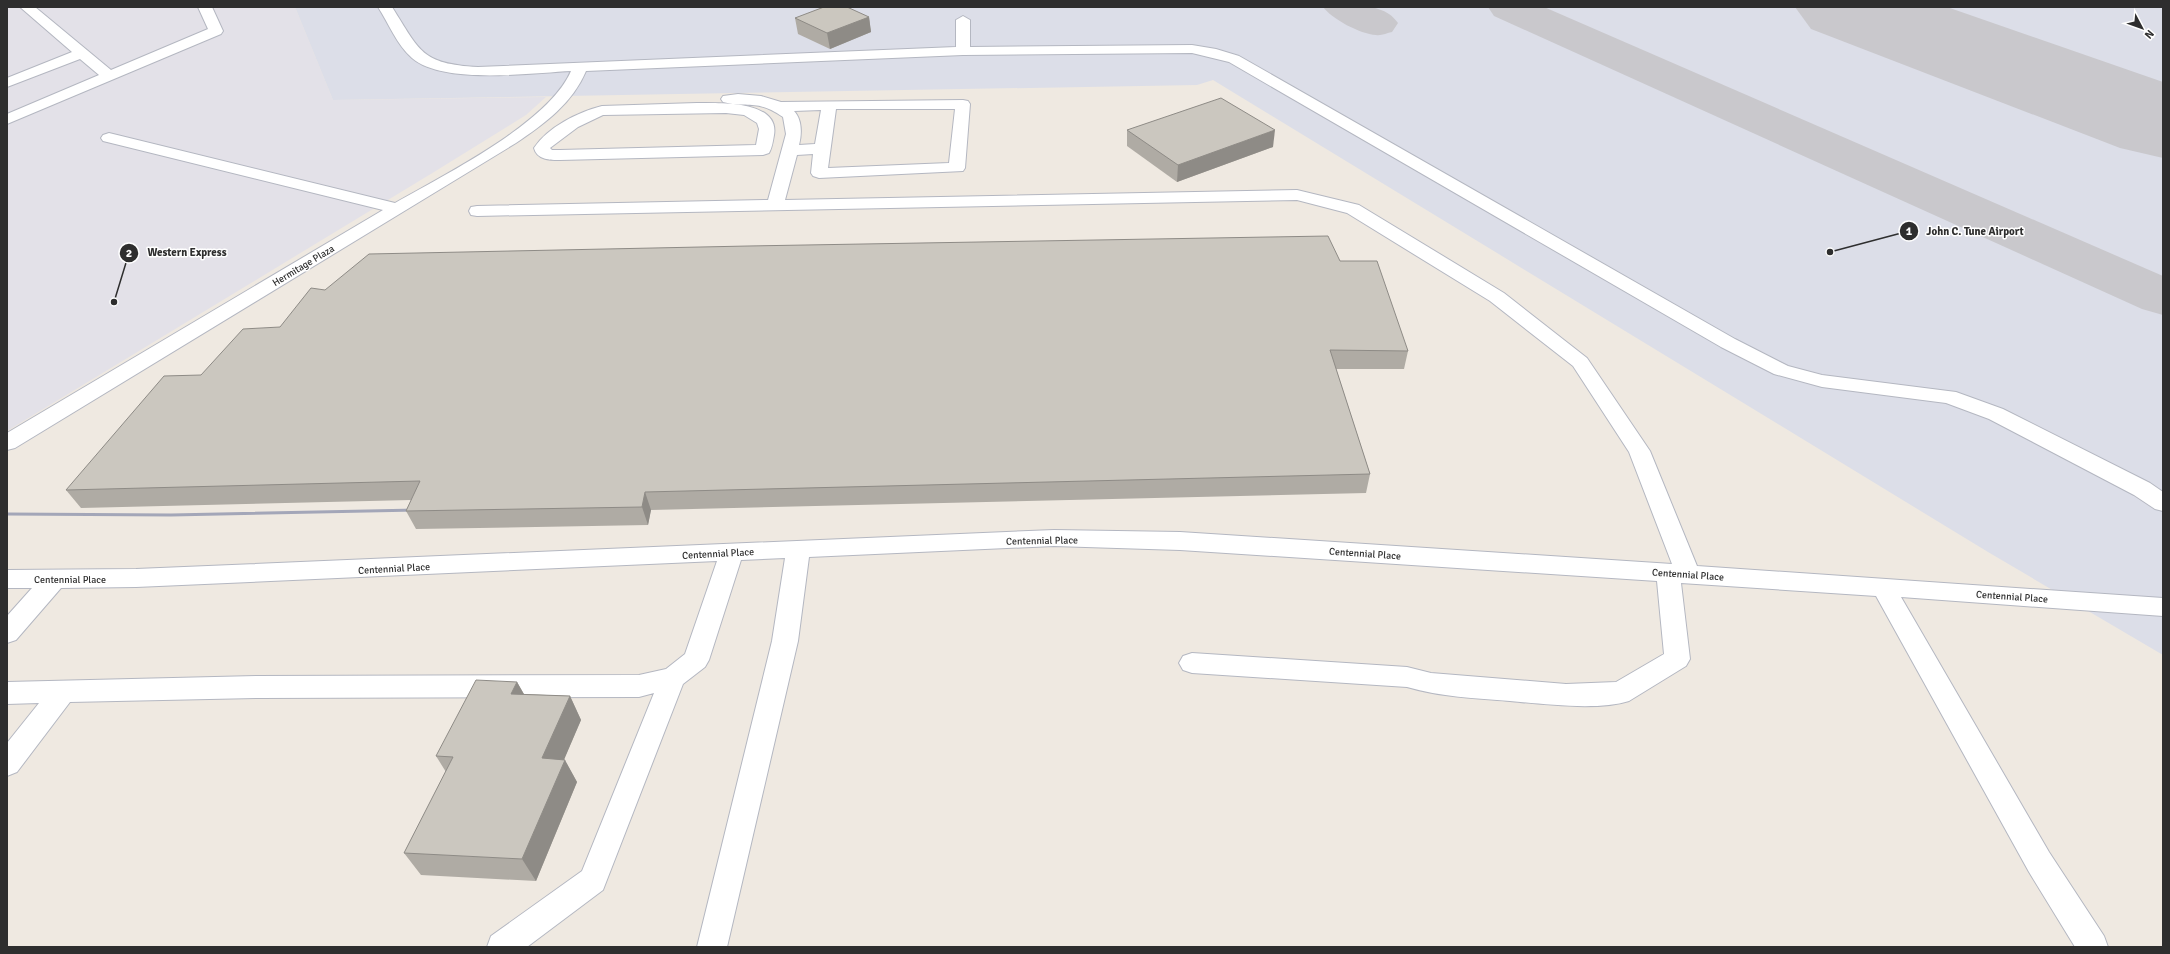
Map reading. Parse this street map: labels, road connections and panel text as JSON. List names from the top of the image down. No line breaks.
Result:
{"streets":{"lane":["Hermitage Plaza","Centennial Place"]},"places":["John C. Tune Airport","Western Express"],"north":"bottom right"}
